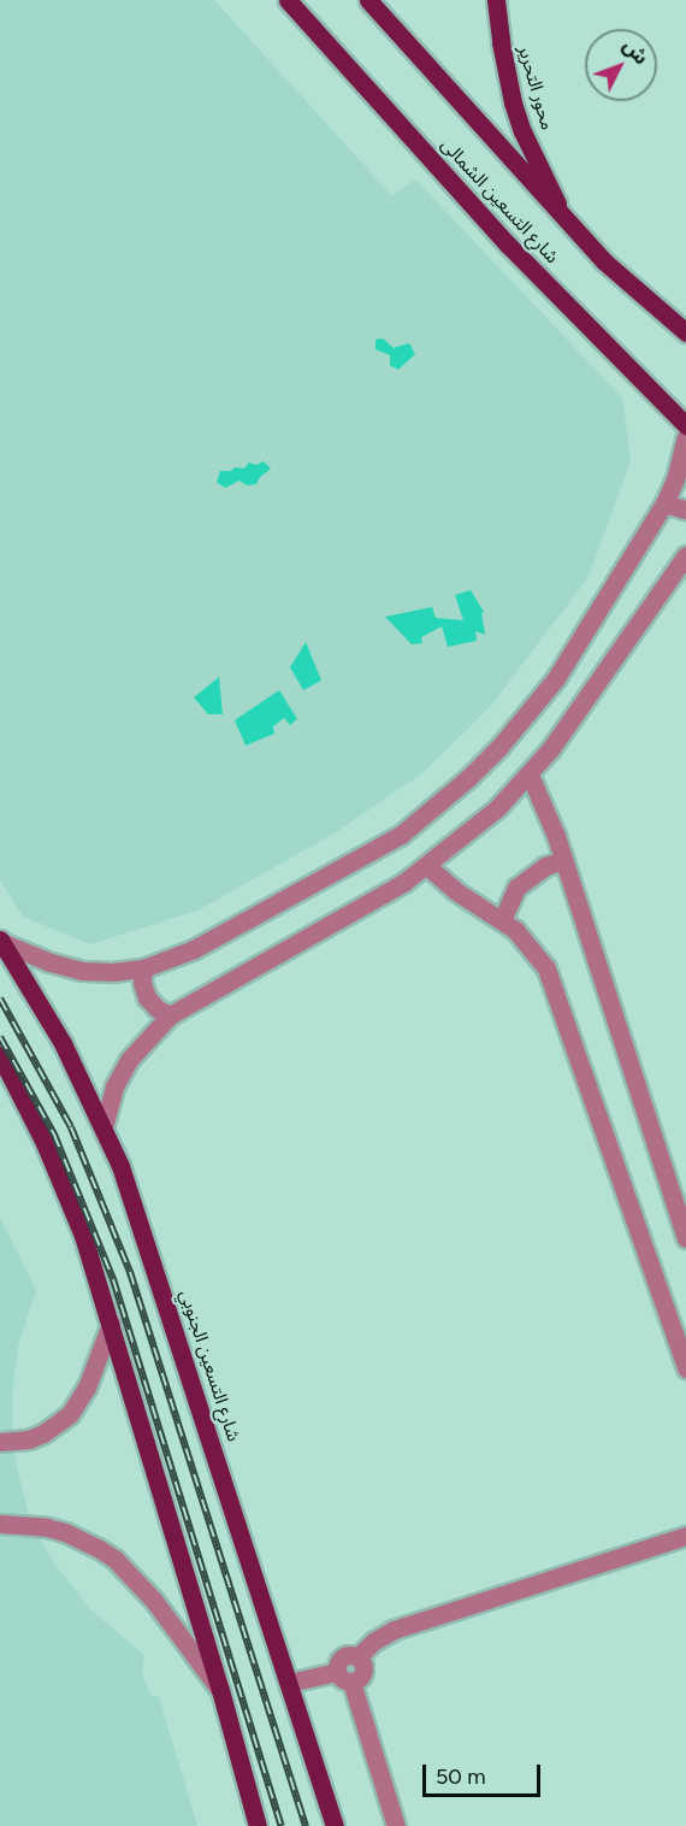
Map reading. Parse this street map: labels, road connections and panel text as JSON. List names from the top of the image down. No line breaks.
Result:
{"streets":{"main road":["محور التحرير","شارع التسعين الشمالى","شارع التسعين الجنوبي"]},"crossings":[["محور التحرير","شارع التسعين الشمالى"]],"scale_bar":"50 m","north":"top right"}
